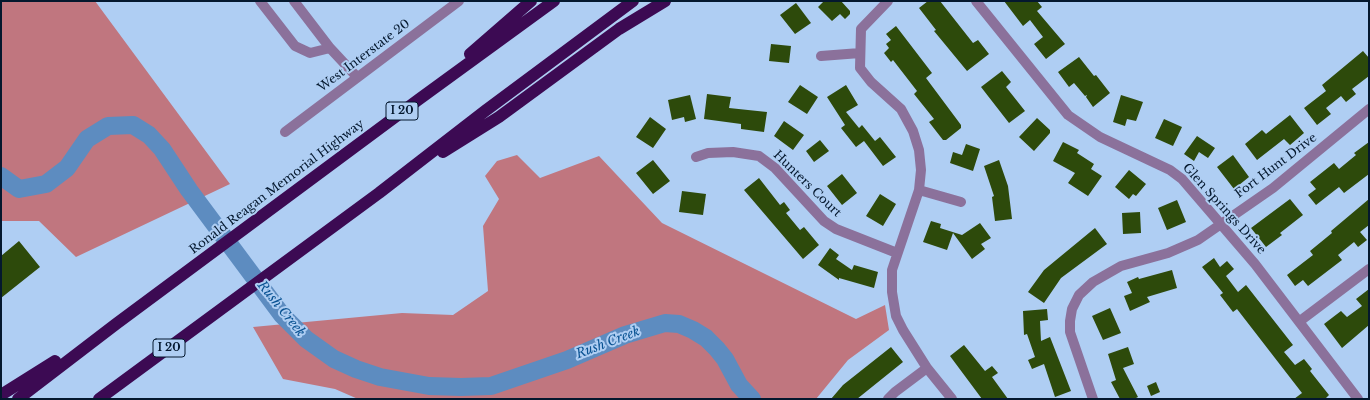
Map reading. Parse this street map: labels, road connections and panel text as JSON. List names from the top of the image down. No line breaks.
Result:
{"streets":{"highway":["I 20","Ronald Reagan Memorial Highway"],"street":["West Interstate 20","Fort Hunt Drive","Hunters Court","Glen Springs Drive"]},"crossings":[["Fort Hunt Drive","Glen Springs Drive"]],"water":["Rush Creek"]}
